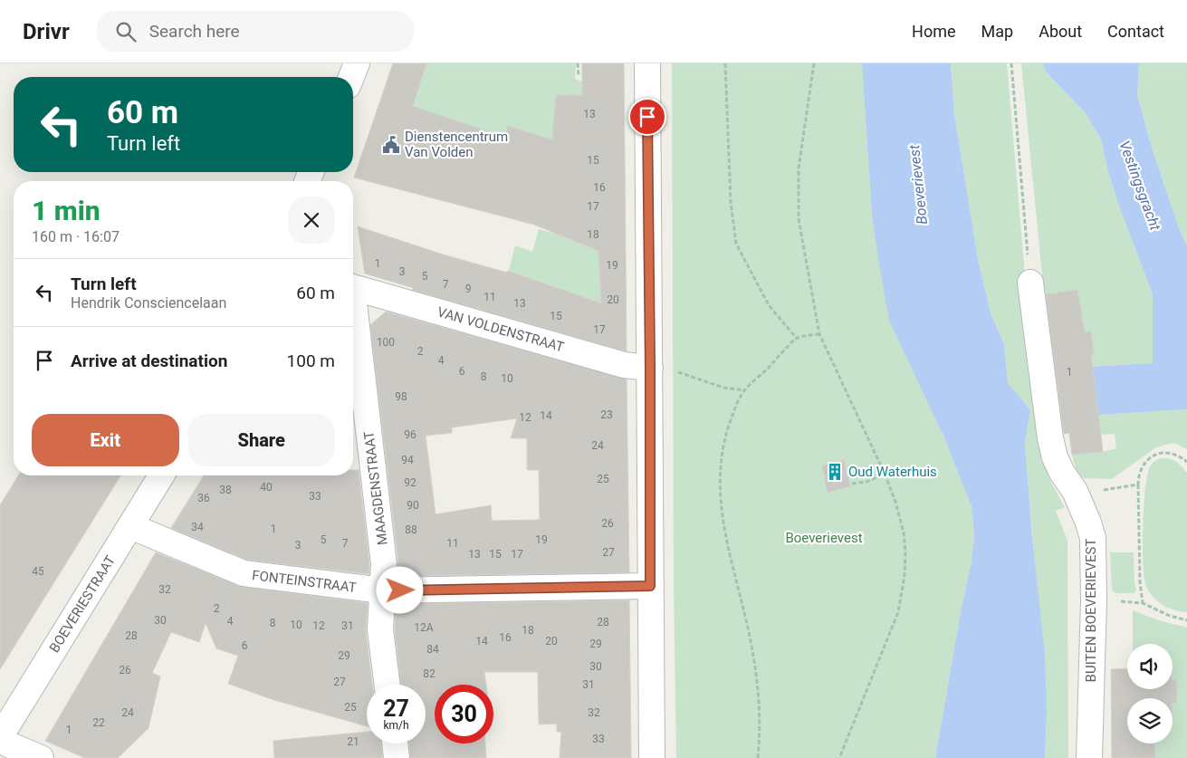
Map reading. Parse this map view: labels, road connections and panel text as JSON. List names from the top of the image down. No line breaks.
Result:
{"streets":{"street":["VAN VOLDENSTRAAT","MAAGDENSTRAAT","FONTEINSTRAAT","BOEVERIESTRAAT","BUITEN BOEVERIEVEST"]},"crossings":[["MAAGDENSTRAAT","FONTEINSTRAAT"],["FONTEINSTRAAT","BOEVERIESTRAAT"]],"water":["Boeverievest","Vestingsgracht"],"parks":["Boeverievest"],"places":{"public building":["Dienstencentrum Van Volden"],"building":["Oud Waterhuis"]},"house_numbers":["13","15","16","17","18","1","19","3","5","7","9","11","20","13","15","17","100","2","4","6","1","8","10","98","23","14","12","96","24","94","25","92","40","38","33","36","90","26","34","1","88","5","19","7","11","3","27","13","15","17","45","32","2","30","4","28","8","10","12","31","12A","18","28","16","14","20","29","6","84","29","30","26","82","27","31","25","24","32","22","1","33","21"],"page":{"header":"Drivr","search":"Search here","nav":["Home","Map","About","Contact"],"turn":["60 m","Turn left"],"heading":["1 min","160 m · 16:07"],"list":[{"name":"Turn left","note":"Hendrik Consciencelaan","value":"60 m"},{"name":"Arrive at destination","value":"100 m"}],"buttons":["Exit","Share"],"speed":"27 km/h","limit":"30"}}
